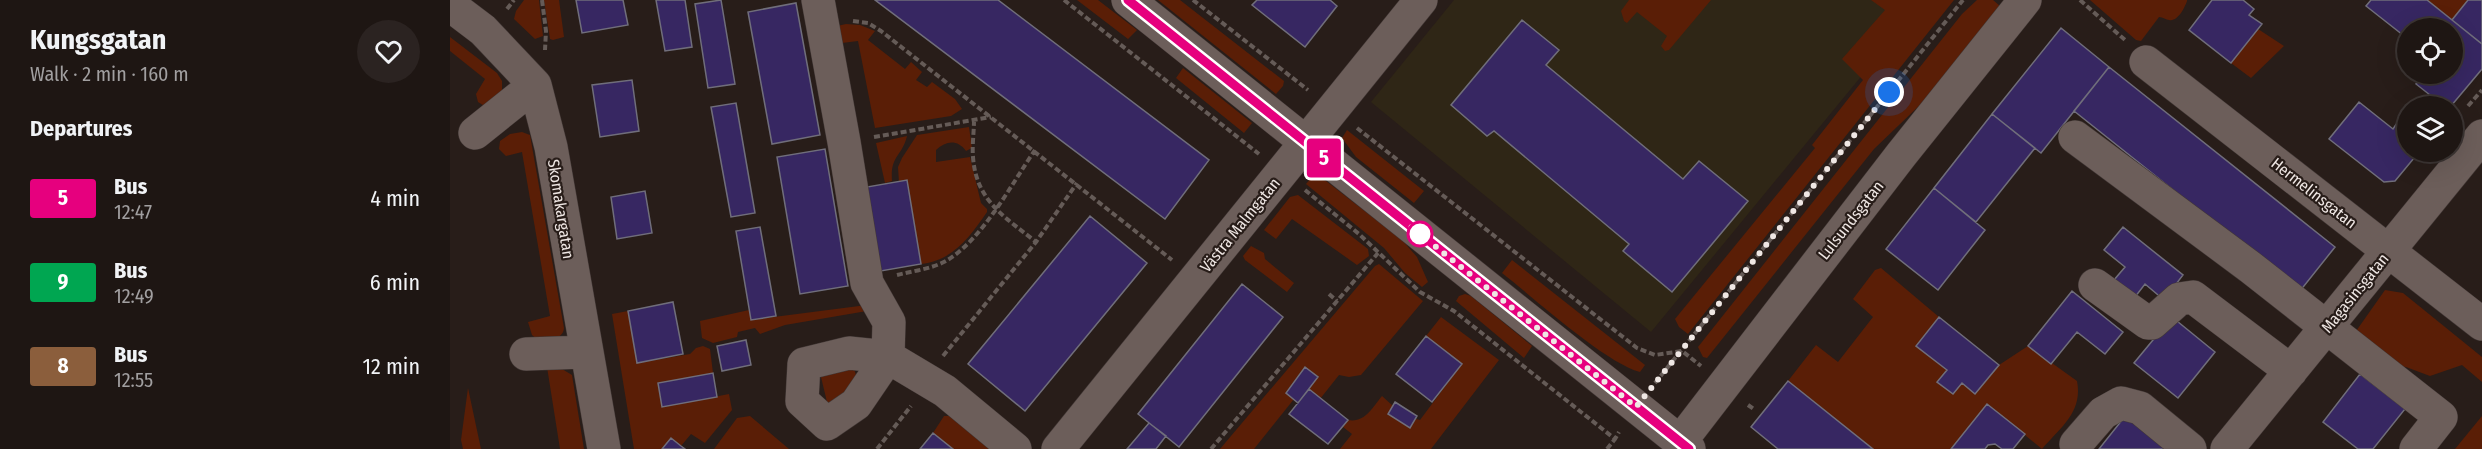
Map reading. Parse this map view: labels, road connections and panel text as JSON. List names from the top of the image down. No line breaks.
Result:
{"streets":{"street":["Hermelinsgatan","Skomakargatan","Lulsundsgatan","Västra Malmgatan","Magasinsgatan"]},"crossings":[["Hermelinsgatan","Magasinsgatan"]],"lines":["bus line 5"],"page":{"heading":[["Kungsgatan","Walk · 2 min · 160 m"],"Departures"],"on_map":"5","list":[{"mark":"5","name":"Bus","note":"12:47","value":"4 min"},{"mark":"9","name":"Bus","note":"12:49","value":"6 min"},{"mark":"8","name":"Bus","note":"12:55","value":"12 min"}]}}
